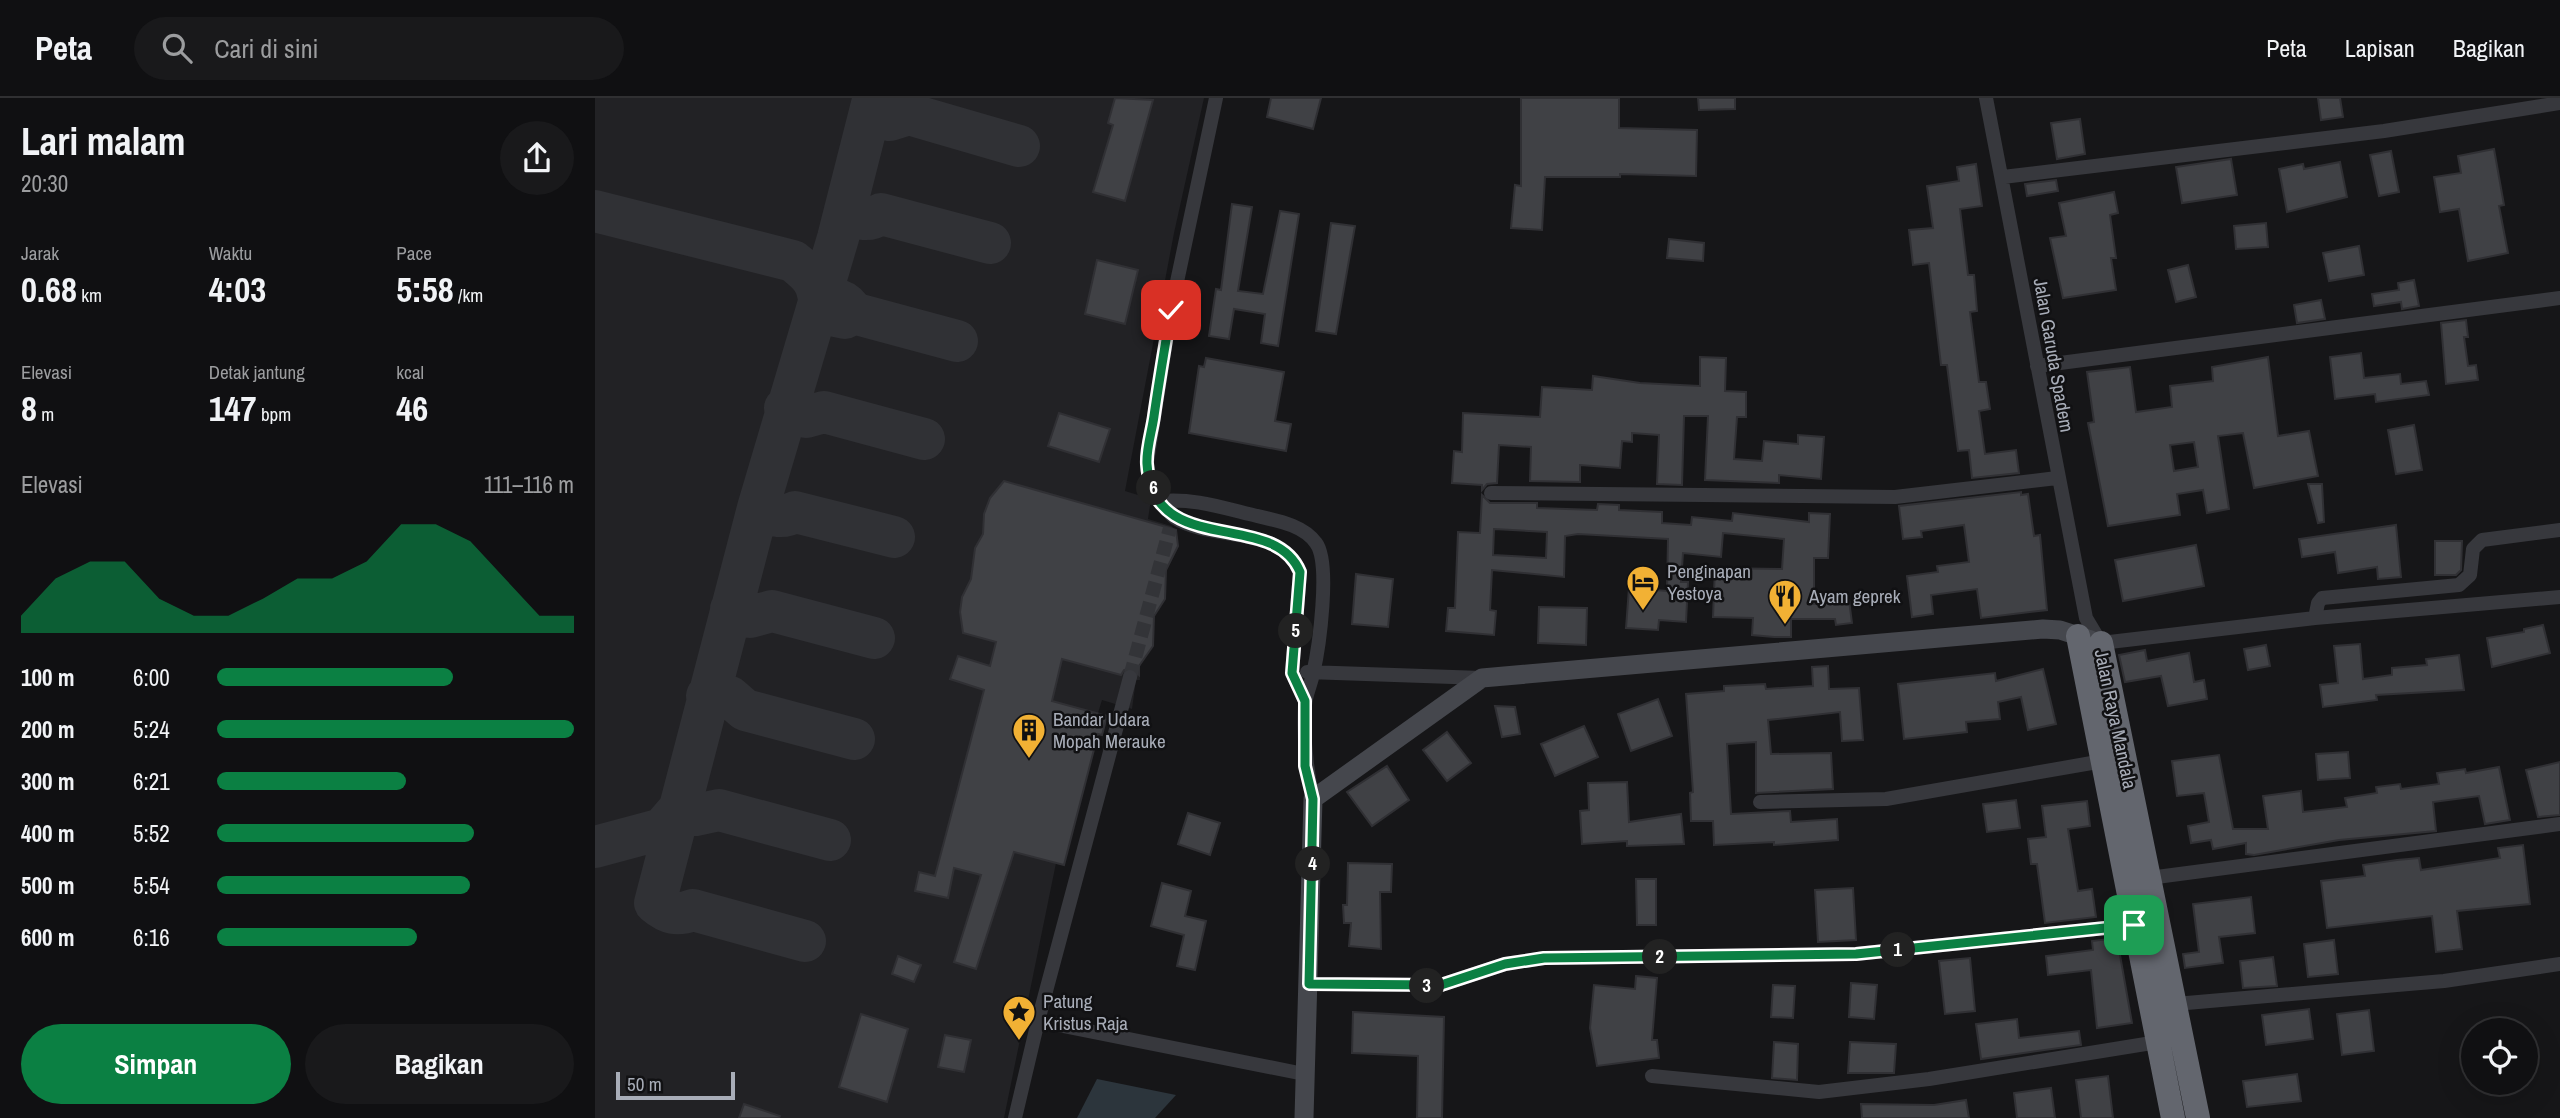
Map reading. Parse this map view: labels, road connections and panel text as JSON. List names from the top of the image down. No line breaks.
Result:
{"streets":{"highway":["Jalan Raya Mandala"],"street":["Jalan Garuda Spadem"]},"crossings":[["Jalan Garuda Spadem","Jalan Raya Mandala"]],"places":{"hotel":["Penginapan Yestoya"],"restaurant":["Ayam geprek"],"building":["Bandar Udara Mopah Merauke"],"place":["Patung Kristus Raja"]},"scale_bar":"50 m","page":{"header":"Peta","search":"Cari di sini","nav":["Peta","Lapisan","Bagikan"],"heading":["Lari malam","20:30"],"stats":[["Jarak","0.68 km"],["Waktu","4:03"],["Pace","5:58 /km"],["Elevasi","8 m"],["Detak jantung","147 bpm"],["kcal","46"]],"chart":["Elevasi","111–116 m"],"pins":["6","5","4","1","2","3"],"list":[{"name":"100 m","note":"6:00"},{"name":"200 m","note":"5:24"},{"name":"300 m","note":"6:21"},{"name":"400 m","note":"5:52"},{"name":"500 m","note":"5:54"},{"name":"600 m","note":"6:16"}],"buttons":["Simpan","Bagikan"],"scale":"50 m"}}
